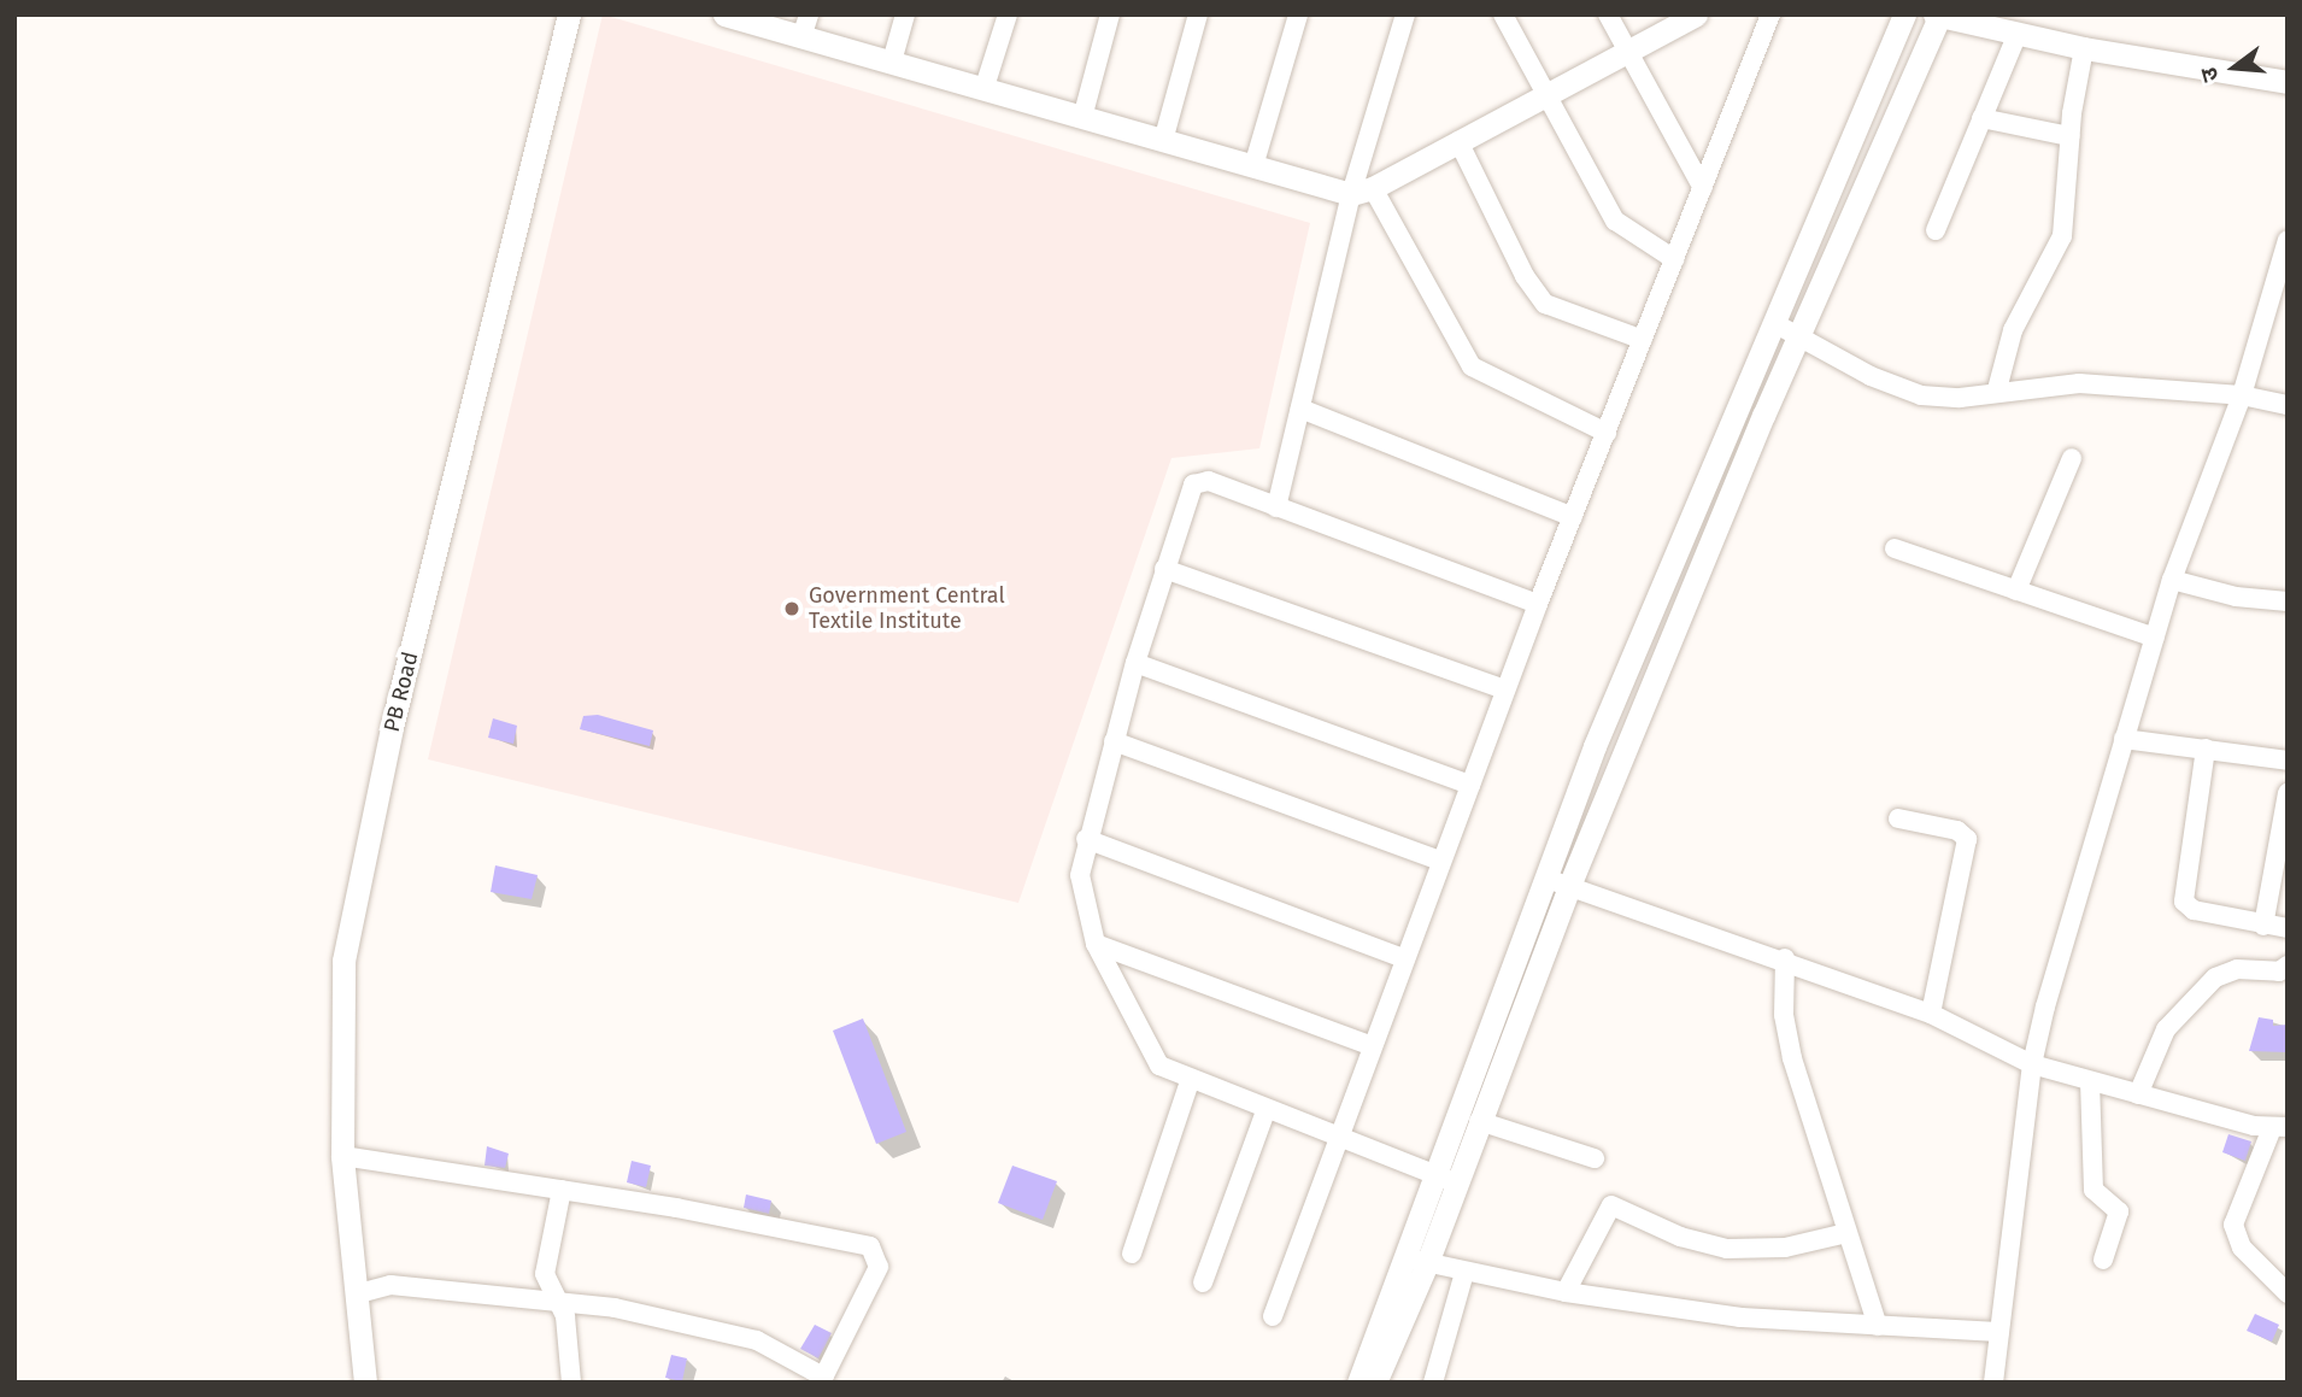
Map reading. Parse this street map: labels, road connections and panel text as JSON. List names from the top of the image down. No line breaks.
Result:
{"streets":{"street":["PB Road"]},"places":["Government Central Textile Institute"],"north":"left"}
